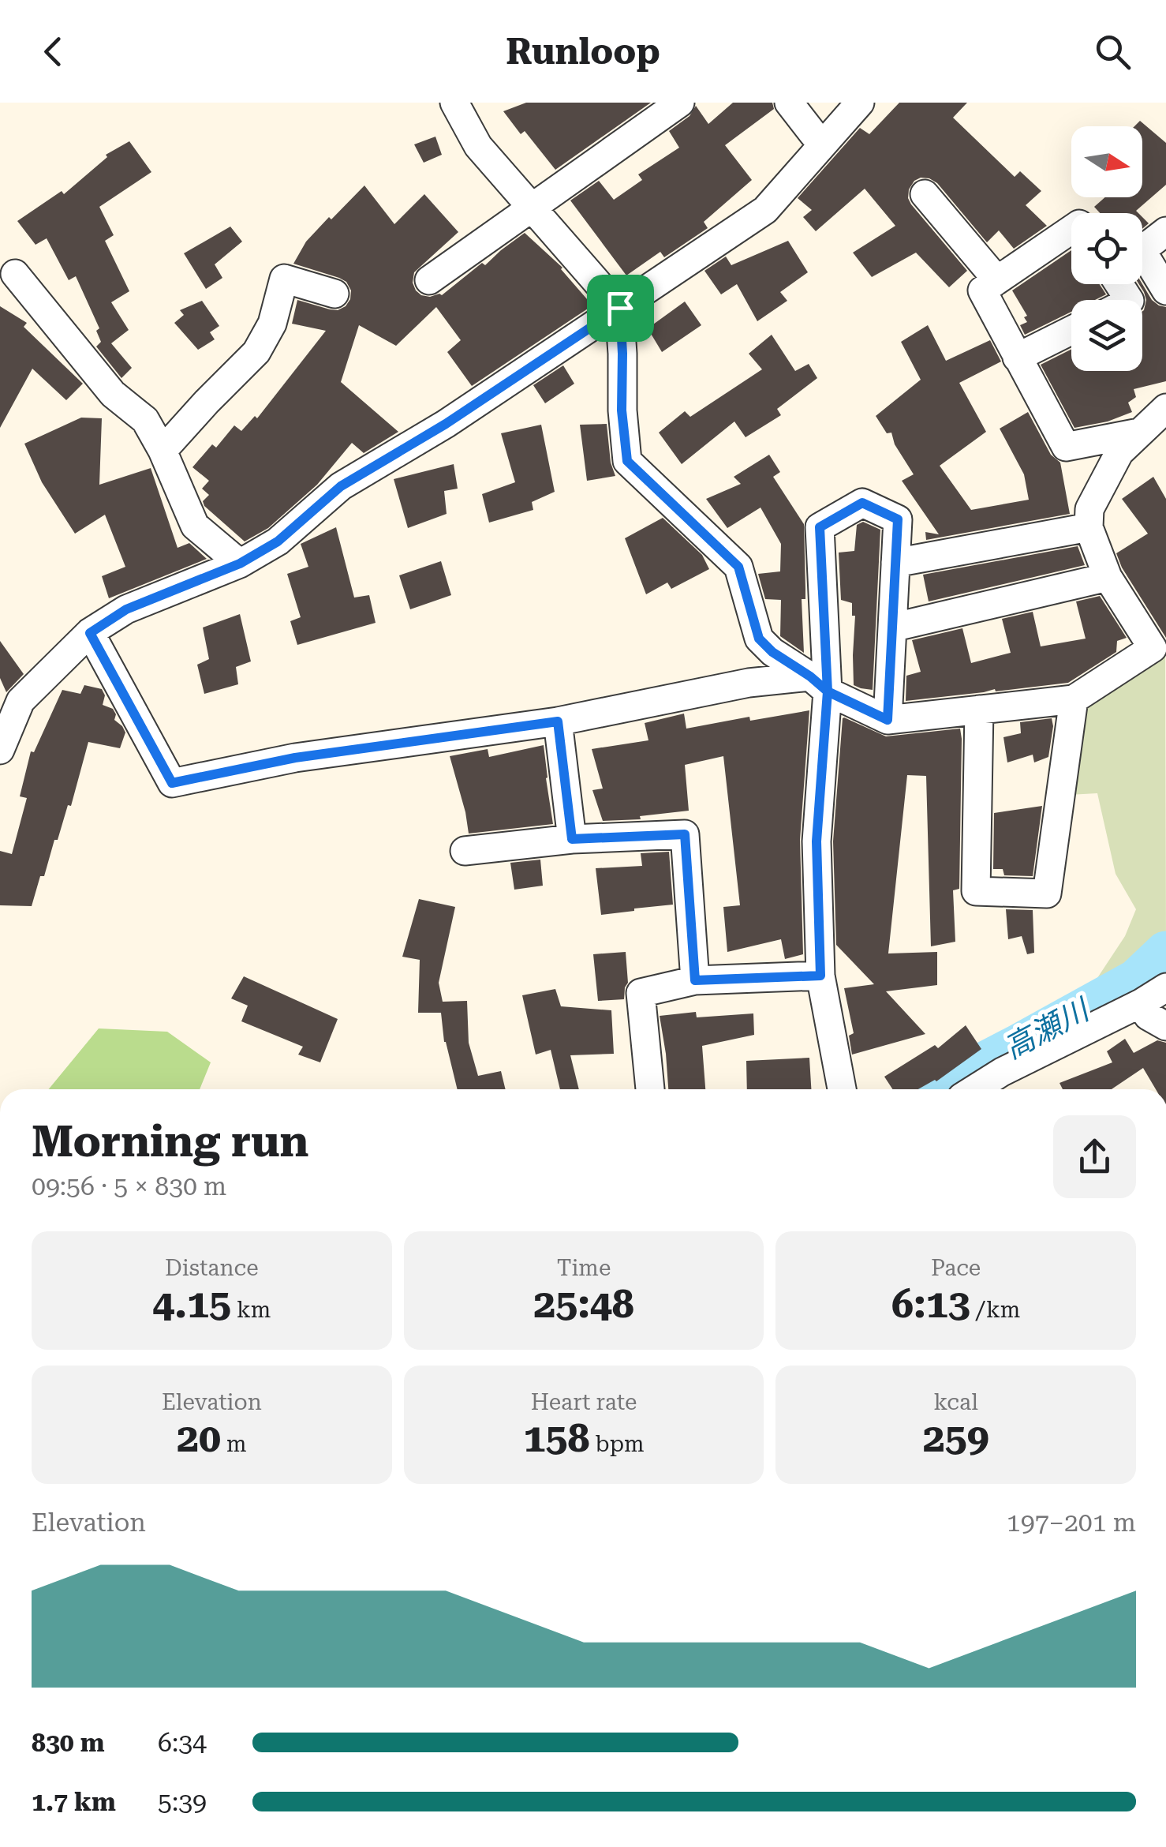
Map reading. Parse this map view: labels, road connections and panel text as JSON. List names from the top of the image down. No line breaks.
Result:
{"water":["高瀬川"],"north":"right","page":{"header":"Runloop","heading":["Morning run","09:56 · 5 × 830 m"],"stats":[["Distance","4.15 km"],["Time","25:48"],["Pace","6:13 /km"],["Elevation","20 m"],["Heart rate","158 bpm"],["kcal","259"]],"chart":["Elevation","197–201 m"],"list":[{"name":"830 m","note":"6:34"},{"name":"1.7 km","note":"5:39"}]}}
